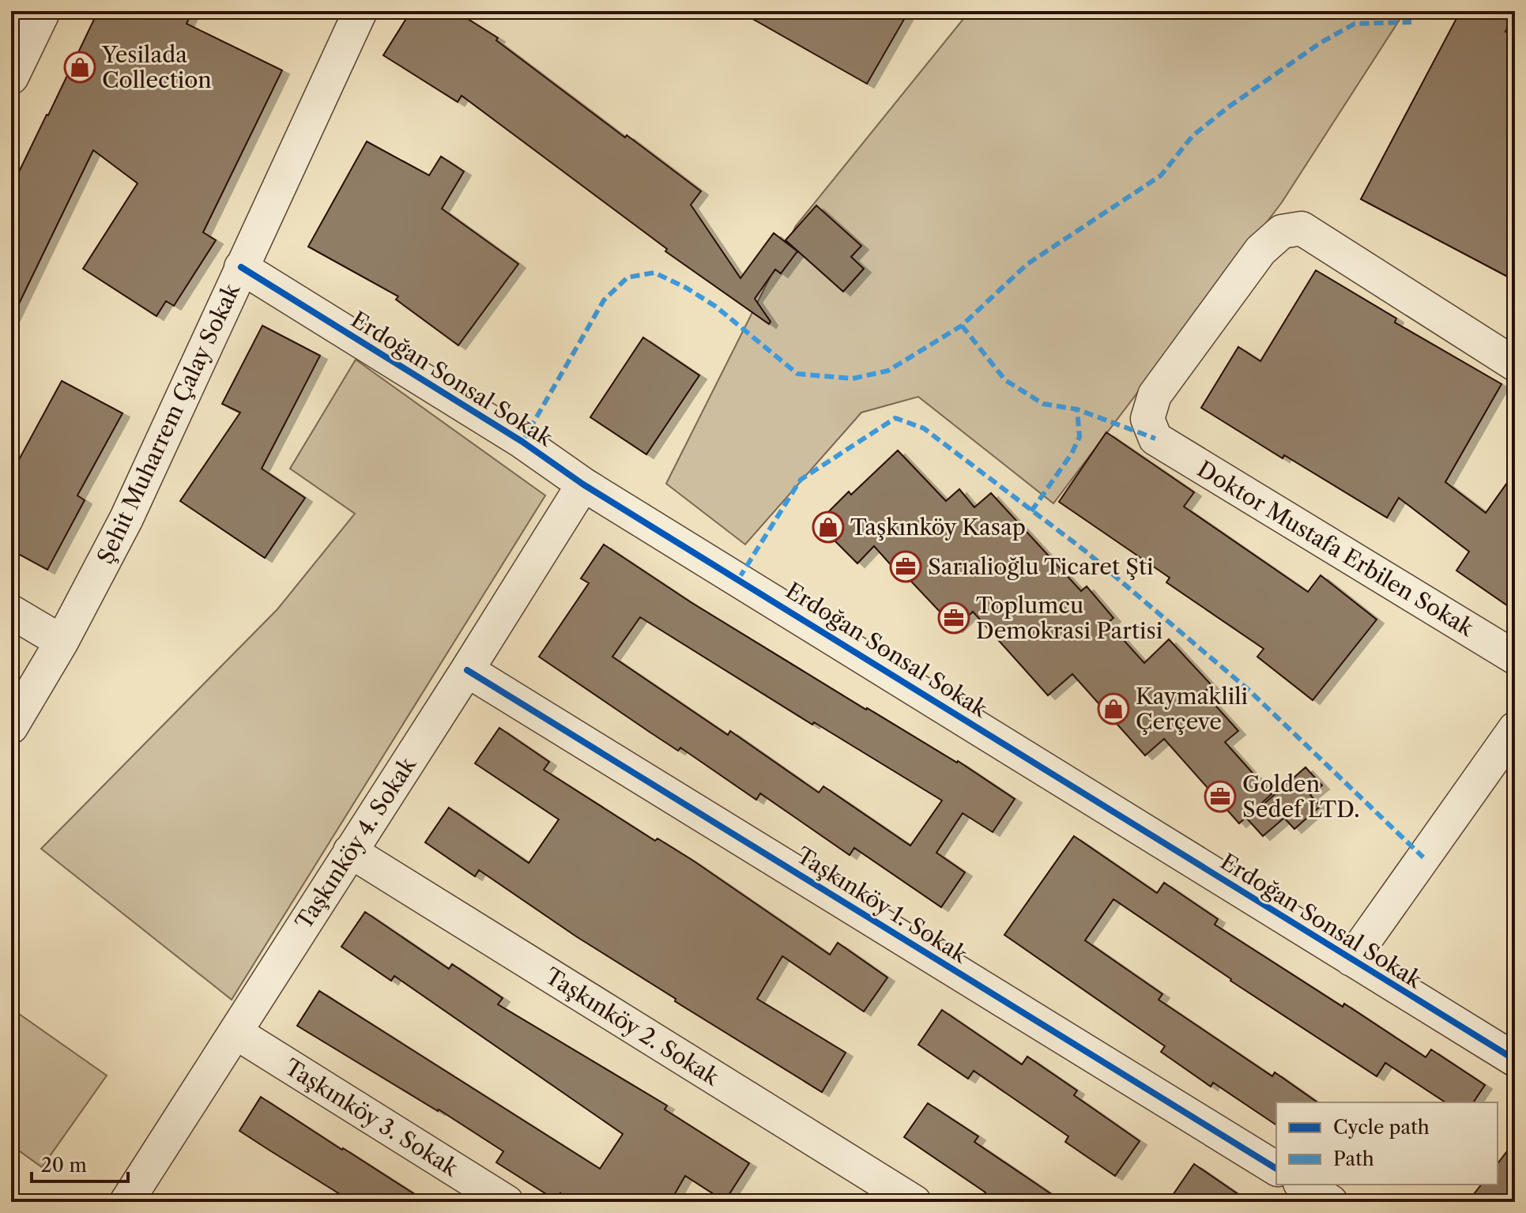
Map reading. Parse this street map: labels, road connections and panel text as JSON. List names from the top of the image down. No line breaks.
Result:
{"streets":{"street":["Erdoğan Sonsal Sokak","Şehit Muharrem Çalay Sokak","Doktor Mustafa Erbilen Sokak","Taşkınköy 4. Sokak","Taşkınköy 1. Sokak","Taşkınköy 2. Sokak","Taşkınköy 3. Sokak"]},"crossings":[["Erdoğan Sonsal Sokak","Şehit Muharrem Çalay Sokak"],["Erdoğan Sonsal Sokak","Taşkınköy 4. Sokak"],["Taşkınköy 4. Sokak","Taşkınköy 1. Sokak"],["Taşkınköy 4. Sokak","Taşkınköy 2. Sokak"],["Taşkınköy 4. Sokak","Taşkınköy 3. Sokak"]],"places":{"shop":["Yesilada Collection","Taşkınköy Kasap","Kaymaklili Çerçeve"],"office":["Sarıalioğlu Ticaret Şti","Toplumcu Demokrasi Partisi","Golden Sedef LTD."]},"legend":["Cycle path","Path"],"scale_bar":"20 m"}
